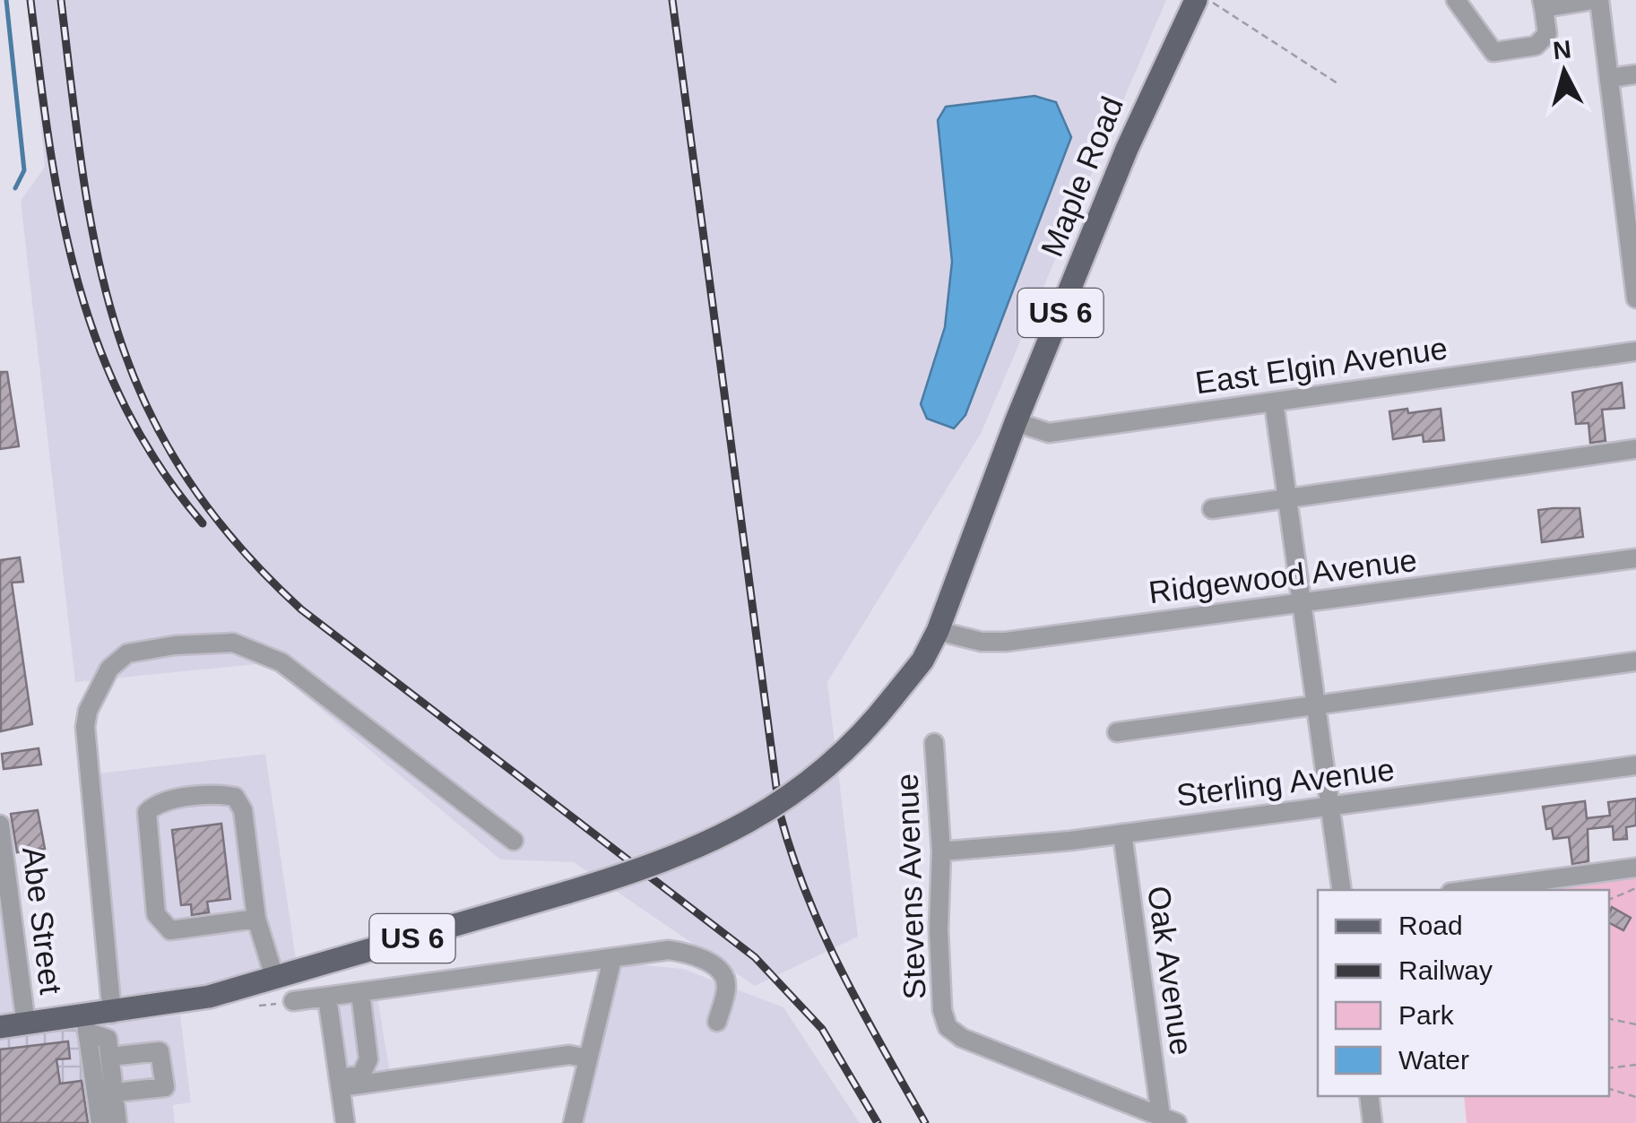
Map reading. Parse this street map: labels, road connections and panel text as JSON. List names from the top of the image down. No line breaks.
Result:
{"streets":{"main road":["Maple Road","US 6"],"street":["East Elgin Avenue","Ridgewood Avenue","Sterling Avenue","Stevens Avenue","Abe Street","Oak Avenue"]},"crossings":[["Maple Road","US 6"],["Maple Road","East Elgin Avenue"],["Maple Road","Ridgewood Avenue"],["US 6","Ridgewood Avenue"],["US 6","Abe Street"],["Sterling Avenue","Stevens Avenue"],["Sterling Avenue","Oak Avenue"],["Stevens Avenue","Oak Avenue"]],"legend":["Road","Railway","Park","Water"],"north":"top"}
